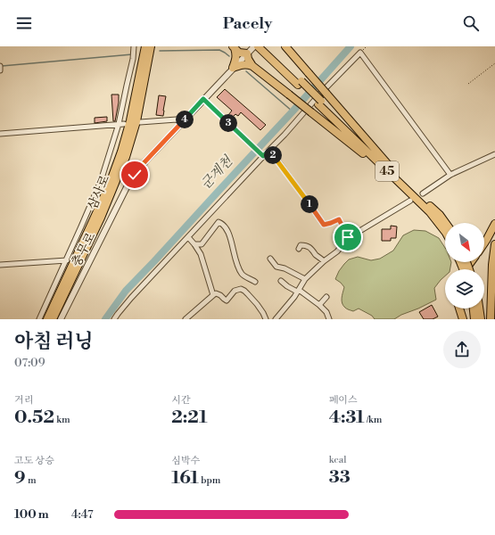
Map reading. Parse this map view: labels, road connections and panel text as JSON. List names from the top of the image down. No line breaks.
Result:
{"streets":{"main road":["45","삼사로"],"street":["충무로"]},"water":["군계천"],"north":"bottom right","page":{"header":"Pacely","pins":["4","3","2","1"],"heading":["아침 러닝","07:09"],"stats":[["거리","0.52 km"],["시간","2:21"],["페이스","4:31 /km"],["고도 상승","9 m"],["심박수","161 bpm"],["kcal","33"]],"list":[{"name":"100 m","note":"4:47"}]}}
